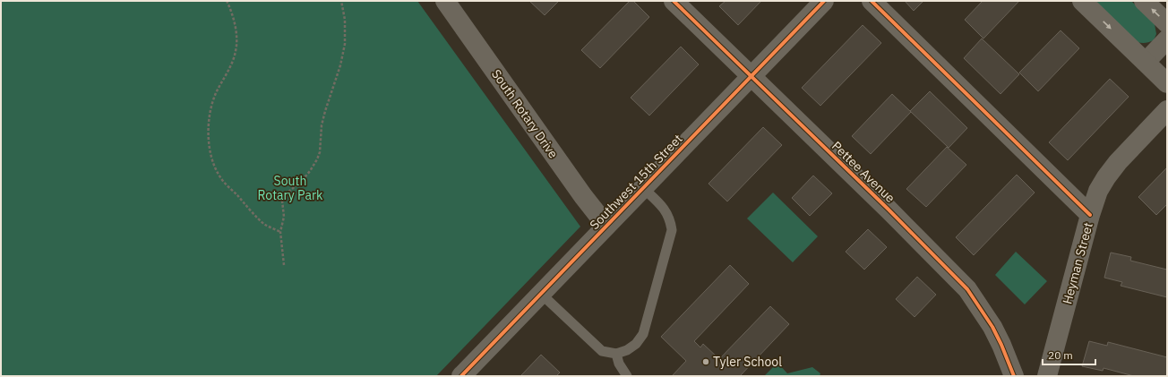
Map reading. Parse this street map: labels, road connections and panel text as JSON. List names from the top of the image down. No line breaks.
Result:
{"streets":{"street":["South Rotary Drive","Pettee Avenue","Southwest 15th Street","Heyman Street"]},"crossings":[["South Rotary Drive","Southwest 15th Street"],["Pettee Avenue","Southwest 15th Street"]],"parks":["South Rotary Park"],"places":["Tyler School"],"scale_bar":"20 m"}
